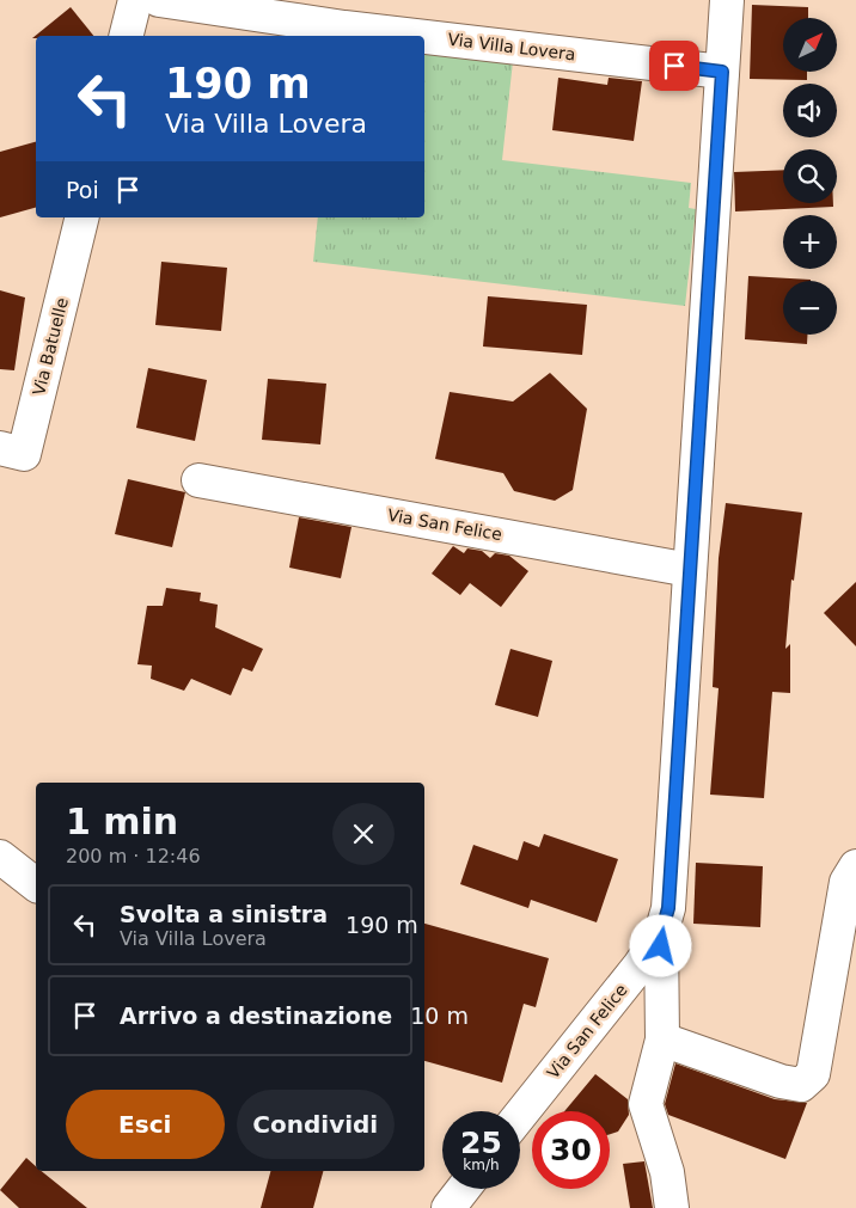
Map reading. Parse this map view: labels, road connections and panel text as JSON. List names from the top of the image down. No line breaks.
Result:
{"streets":{"street":["Via Villa Lovera","Via Batuelle","Via San Felice"]},"crossings":[["Via Villa Lovera","Via San Felice"]],"north":"top right","page":{"map_buttons":["+","−"],"turn":["190 m","Via Villa Lovera"],"then":"Poi","heading":["1 min","200 m · 12:46"],"list":[{"name":"Svolta a sinistra","note":"Via Villa Lovera","value":"190 m"},{"name":"Arrivo a destinazione","value":"10 m"}],"buttons":["Esci","Condividi"],"speed":"25 km/h","limit":"30"}}
